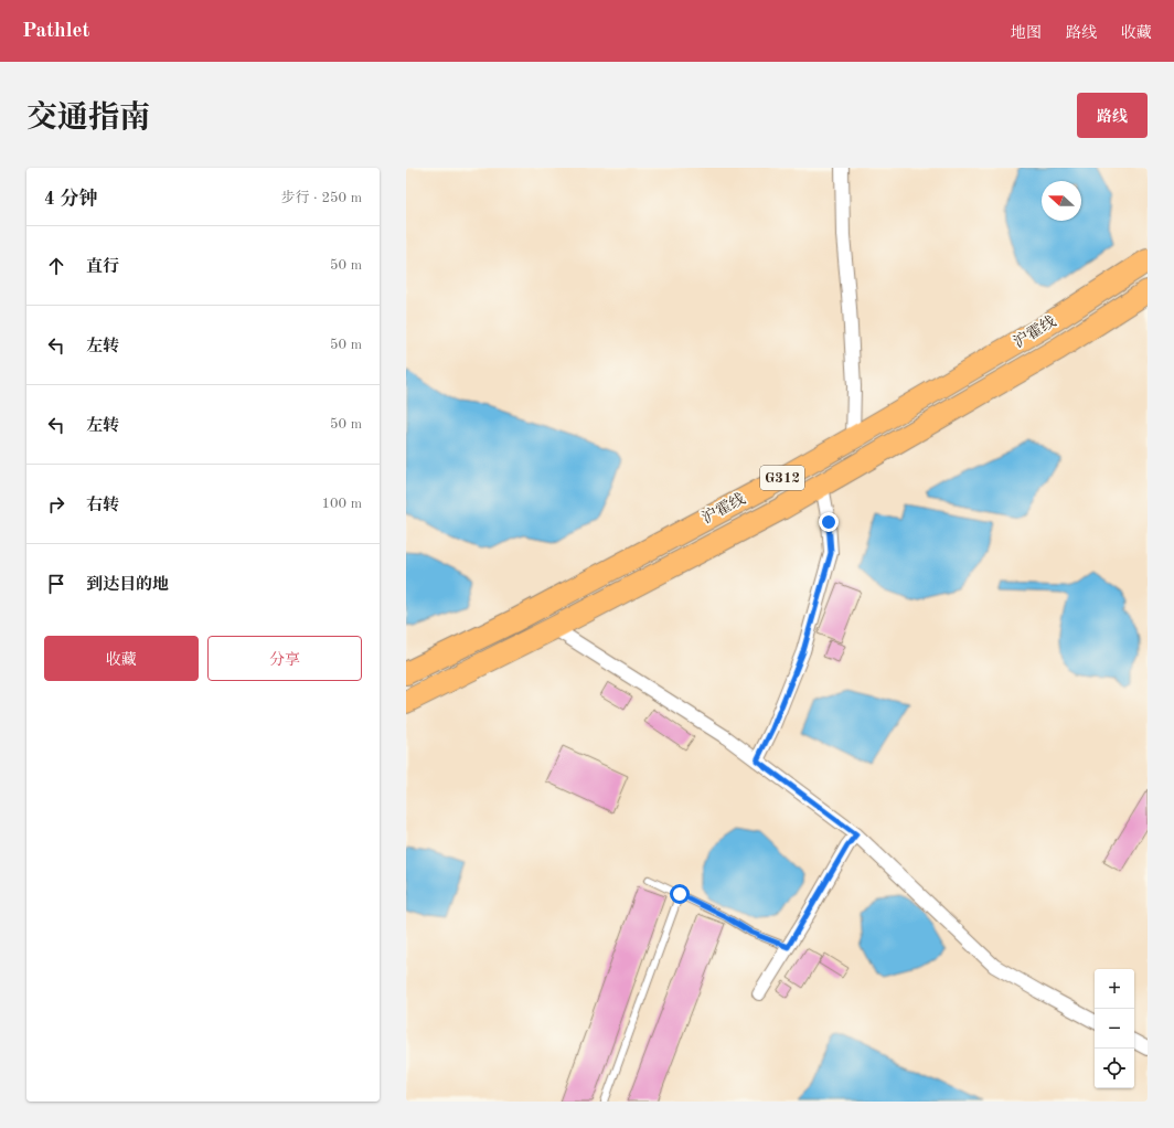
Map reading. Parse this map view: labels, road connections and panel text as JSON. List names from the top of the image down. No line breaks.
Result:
{"streets":{"highway":["沪霍线","G312"]},"north":"left","page":{"header":"Pathlet","nav":["地图","路线","收藏"],"title":"交通指南","buttons":["路线",["收藏","分享"]],"heading":["4 分钟","步行 · 250 m"],"list":[["直行","50 m"],["左转","50 m"],["左转","50 m"],["右转","100 m"],"到达目的地"],"map_buttons":["+","−"]}}
